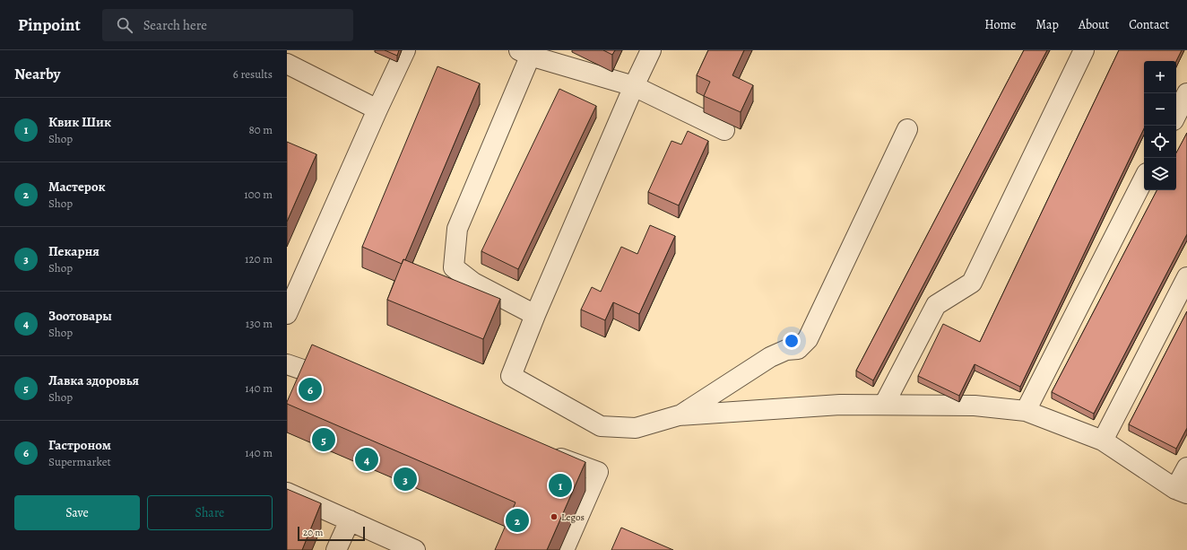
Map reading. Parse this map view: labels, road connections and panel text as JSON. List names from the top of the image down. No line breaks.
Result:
{"places":["Legos"],"scale_bar":"20 m","page":{"header":"Pinpoint","search":"Search here","nav":["Home","Map","About","Contact"],"heading":["Nearby","6 results"],"map_buttons":["+","−"],"list":[{"mark":"1","name":"Квик Шик","note":"Shop","value":"80 m"},{"mark":"2","name":"Мастерок","note":"Shop","value":"100 m"},{"mark":"3","name":"Пекарня","note":"Shop","value":"120 m"},{"mark":"4","name":"Зоотовары","note":"Shop","value":"130 m"},{"mark":"5","name":"Лавка здоровья","note":"Shop","value":"140 m"},{"mark":"6","name":"Гастроном","note":"Supermarket","value":"140 m"}],"pins":["6","5","4","3","1","2"],"buttons":["Save","Share"],"scale":"20 m"}}
